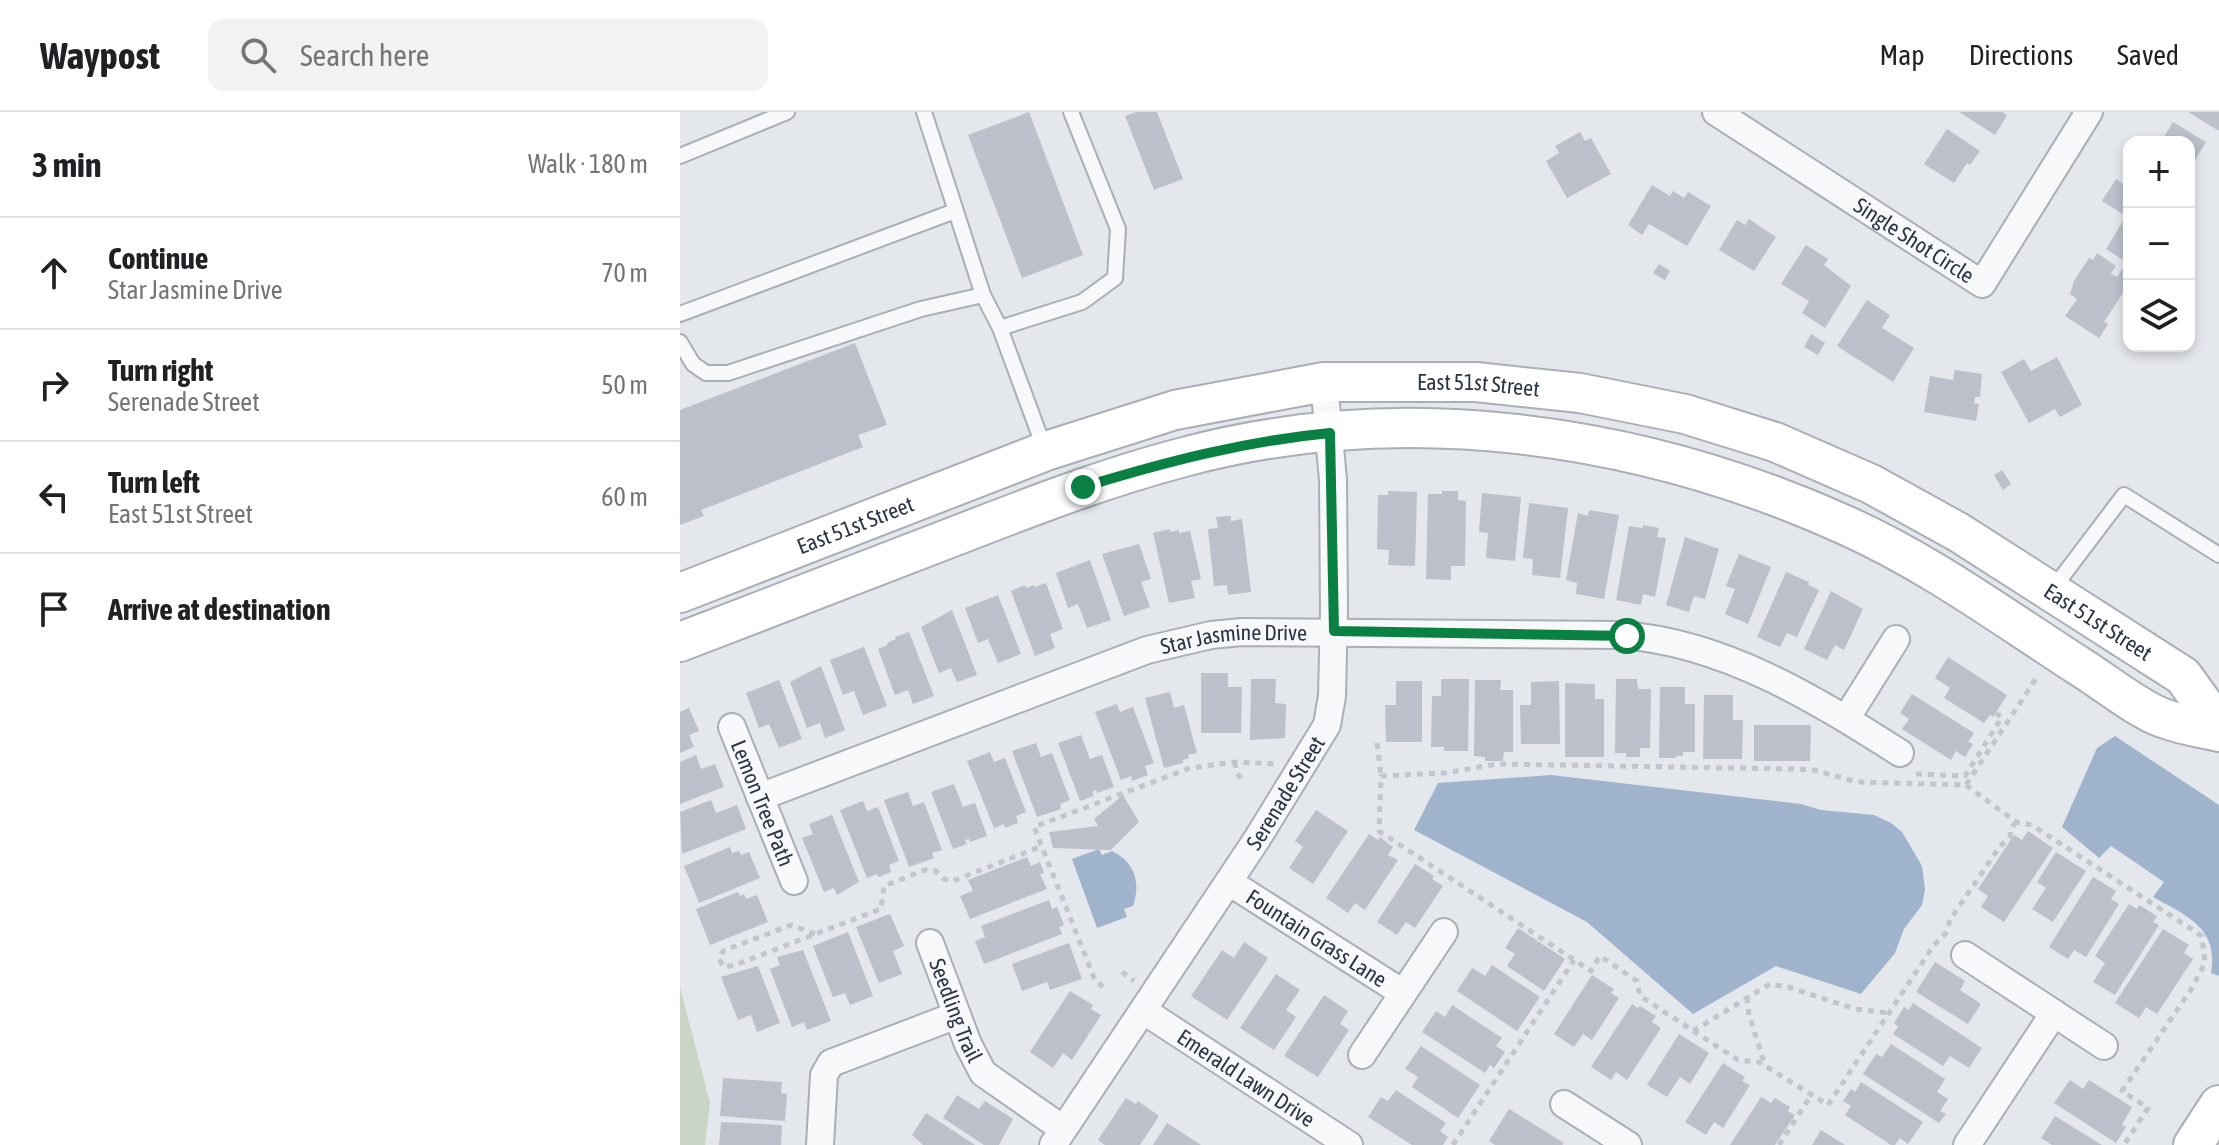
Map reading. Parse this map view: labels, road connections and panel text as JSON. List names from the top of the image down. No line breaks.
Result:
{"streets":{"street":["Single Shot Circle","East 51st Street","Star Jasmine Drive","Serenade Street","Lemon Tree Path","Fountain Grass Lane","Seedling Trail","Emerald Lawn Drive"]},"crossings":[["East 51st Street","Serenade Street"],["Star Jasmine Drive","Serenade Street"],["Star Jasmine Drive","Lemon Tree Path"],["Serenade Street","Fountain Grass Lane"],["Serenade Street","Seedling Trail"],["Serenade Street","Emerald Lawn Drive"]],"page":{"header":"Waypost","search":"Search here","nav":["Map","Directions","Saved"],"heading":["3 min","Walk · 180 m"],"map_buttons":["+","−"],"list":[["Continue","Star Jasmine Drive","70 m"],["Turn right","Serenade Street","50 m"],["Turn left","East 51st Street","60 m"],"Arrive at destination"]}}
